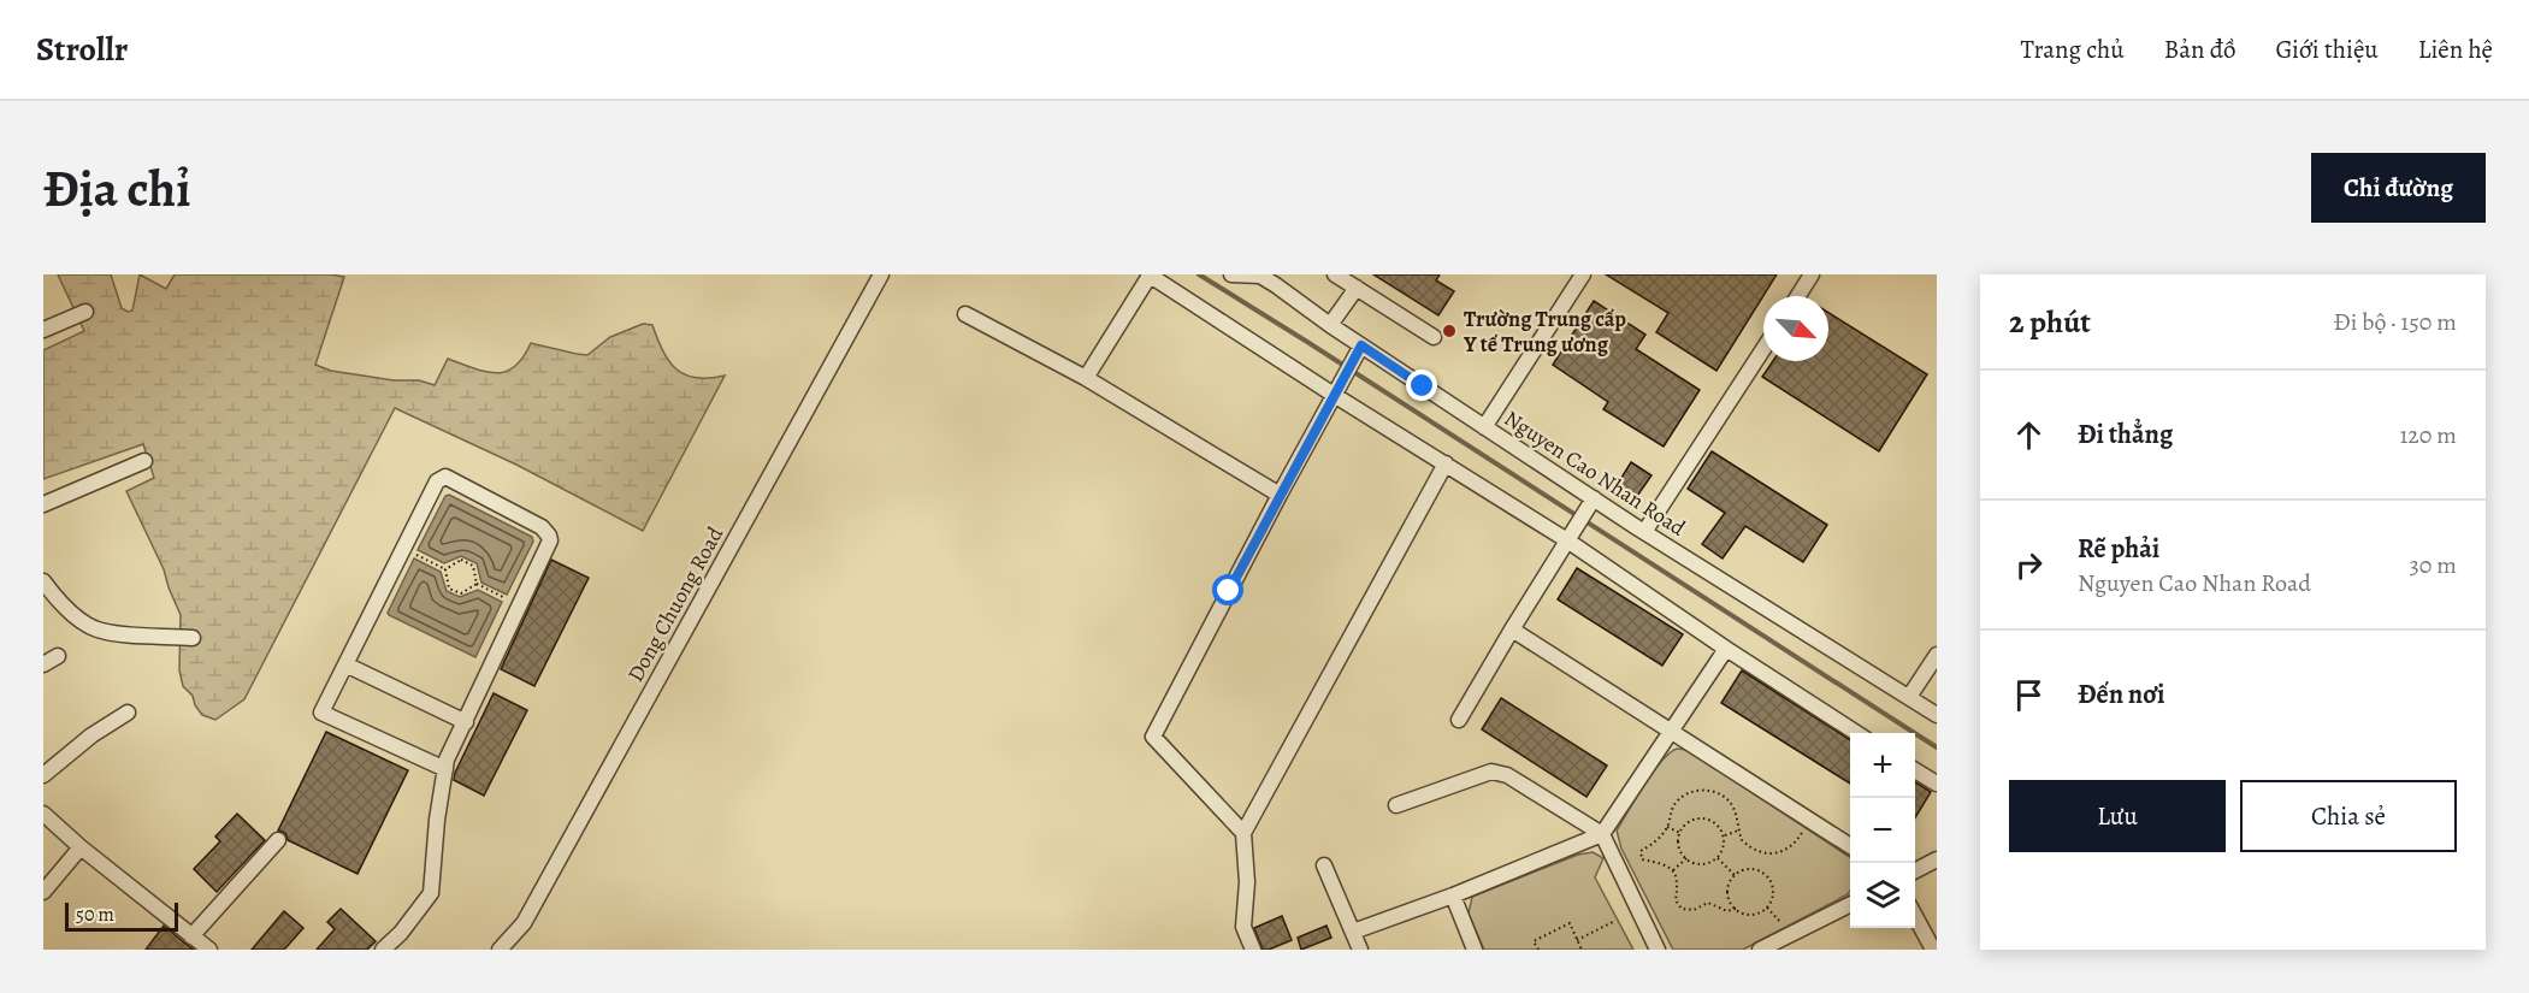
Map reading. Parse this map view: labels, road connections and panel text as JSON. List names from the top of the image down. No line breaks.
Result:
{"streets":{"street":["Nguyen Cao Nhan Road","Dong Chuong Road"]},"places":["Trường Trung cấp Y tế Trung ương"],"scale_bar":"50 m","north":"bottom right","page":{"header":"Strollr","nav":["Trang chủ","Bản đồ","Giới thiệu","Liên hệ"],"buttons":["Chỉ đường",["Lưu","Chia sẻ"]],"title":"Địa chỉ","heading":["2 phút","Đi bộ · 150 m"],"list":[["Đi thẳng","120 m"],["Rẽ phải","Nguyen Cao Nhan Road","30 m"],"Đến nơi"],"map_buttons":["+","−"],"scale":"50 m"}}
